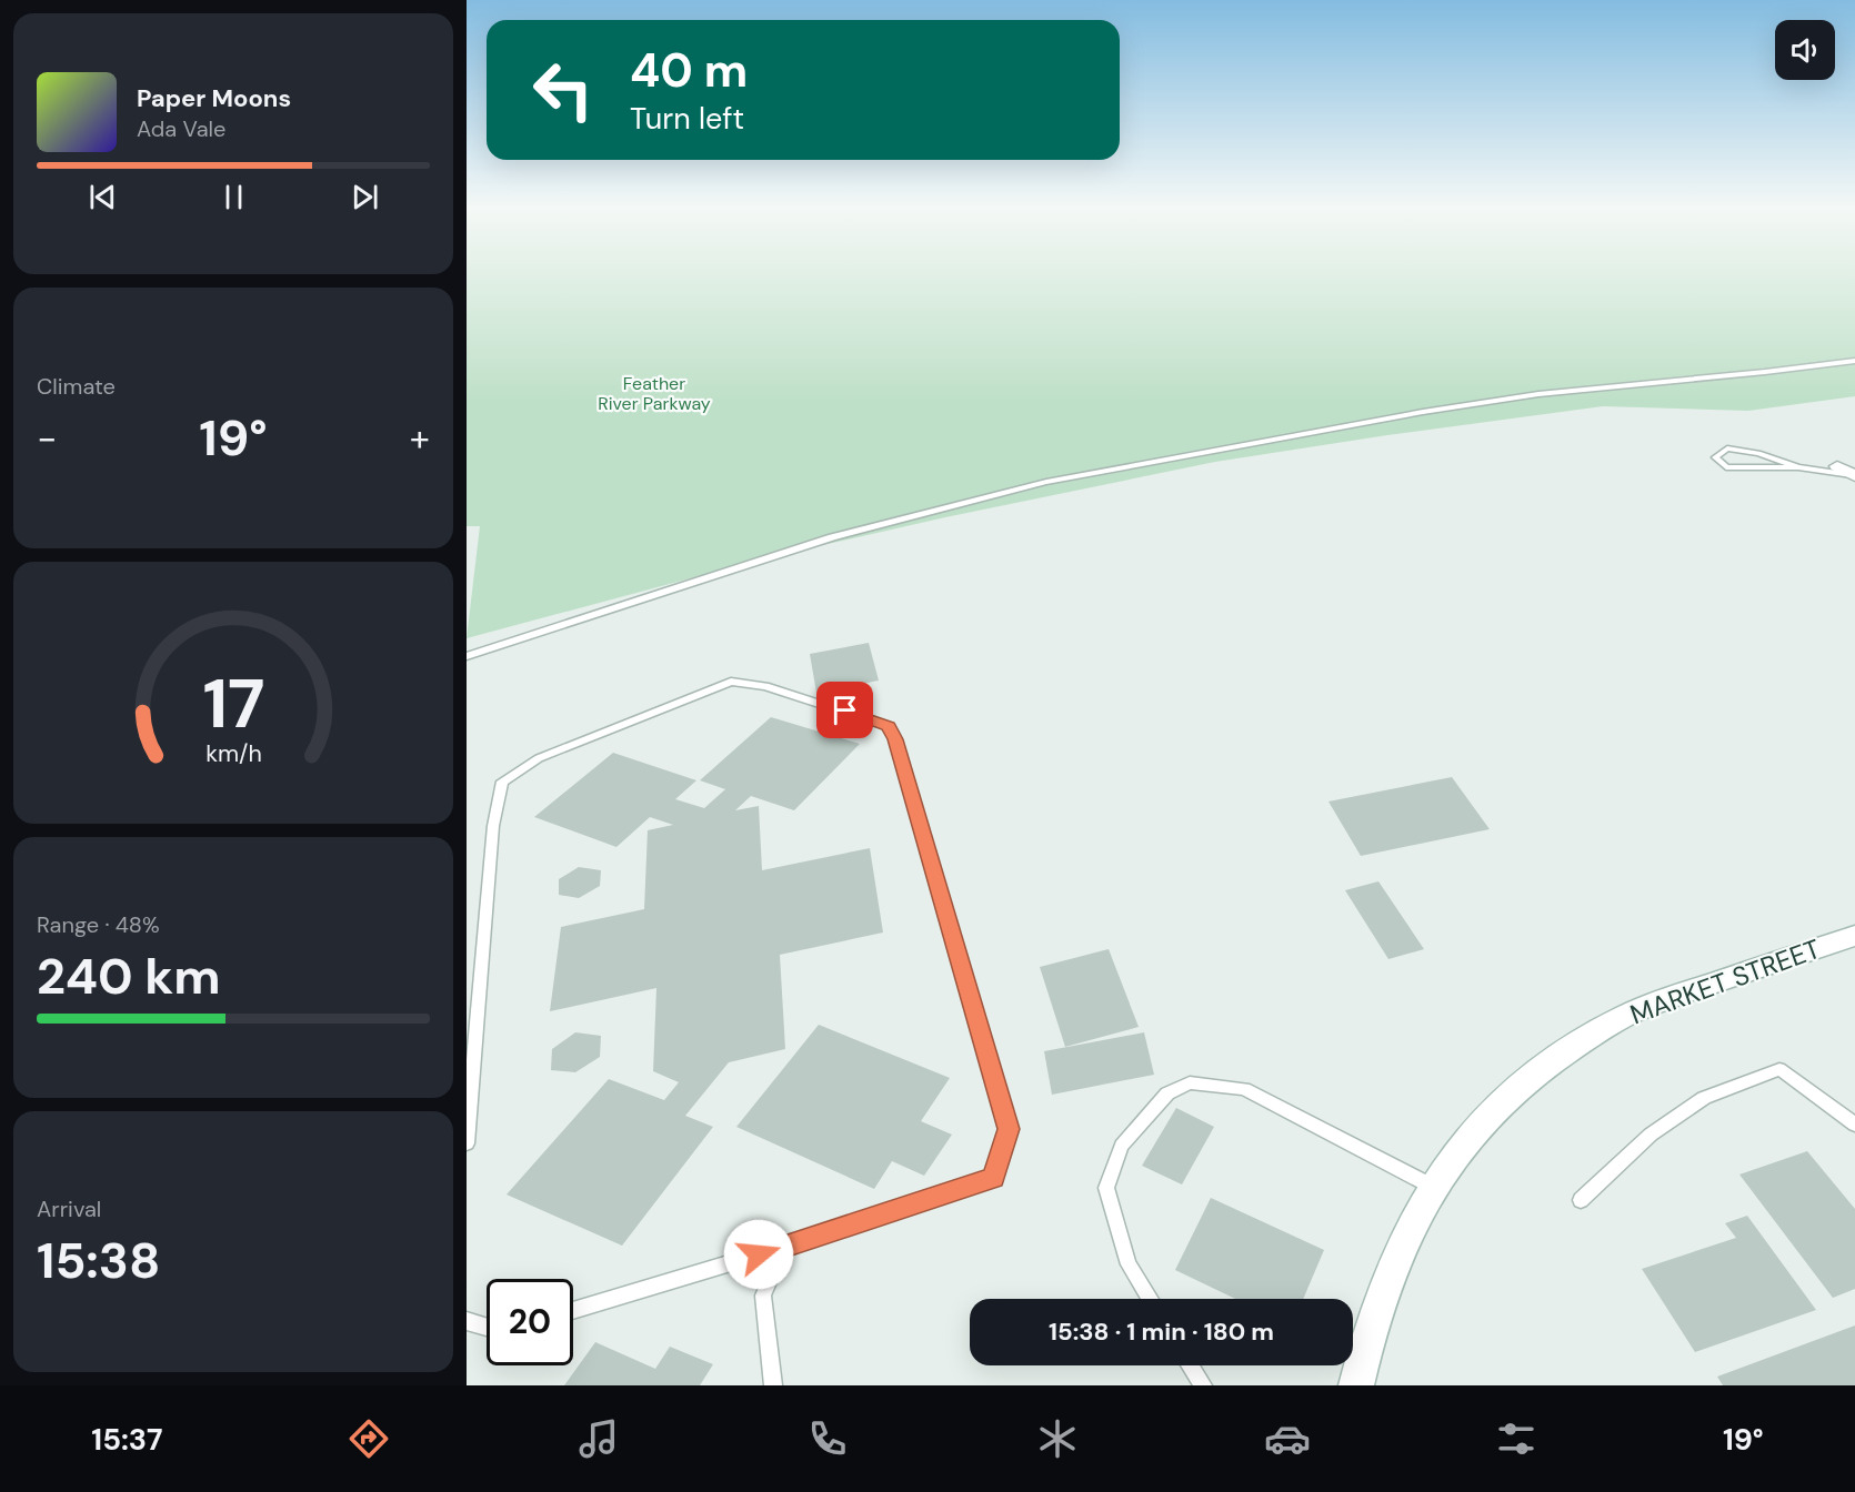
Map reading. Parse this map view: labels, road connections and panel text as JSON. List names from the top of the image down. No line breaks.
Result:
{"streets":{"main road":["MARKET STREET"]},"parks":["Feather River Parkway"],"page":{"turn":["40 m","Turn left"],"song":["Paper Moons","Ada Vale"],"tile":["Climate",["Range · 48%","240 km"],["Arrival","15:38"]],"heat":["−","19°","+"],"limit":"20","trip":"15:38 · 1 min · 180 m","tabs":["15:37","19°"],"gauge":["17","km/h"]}}
